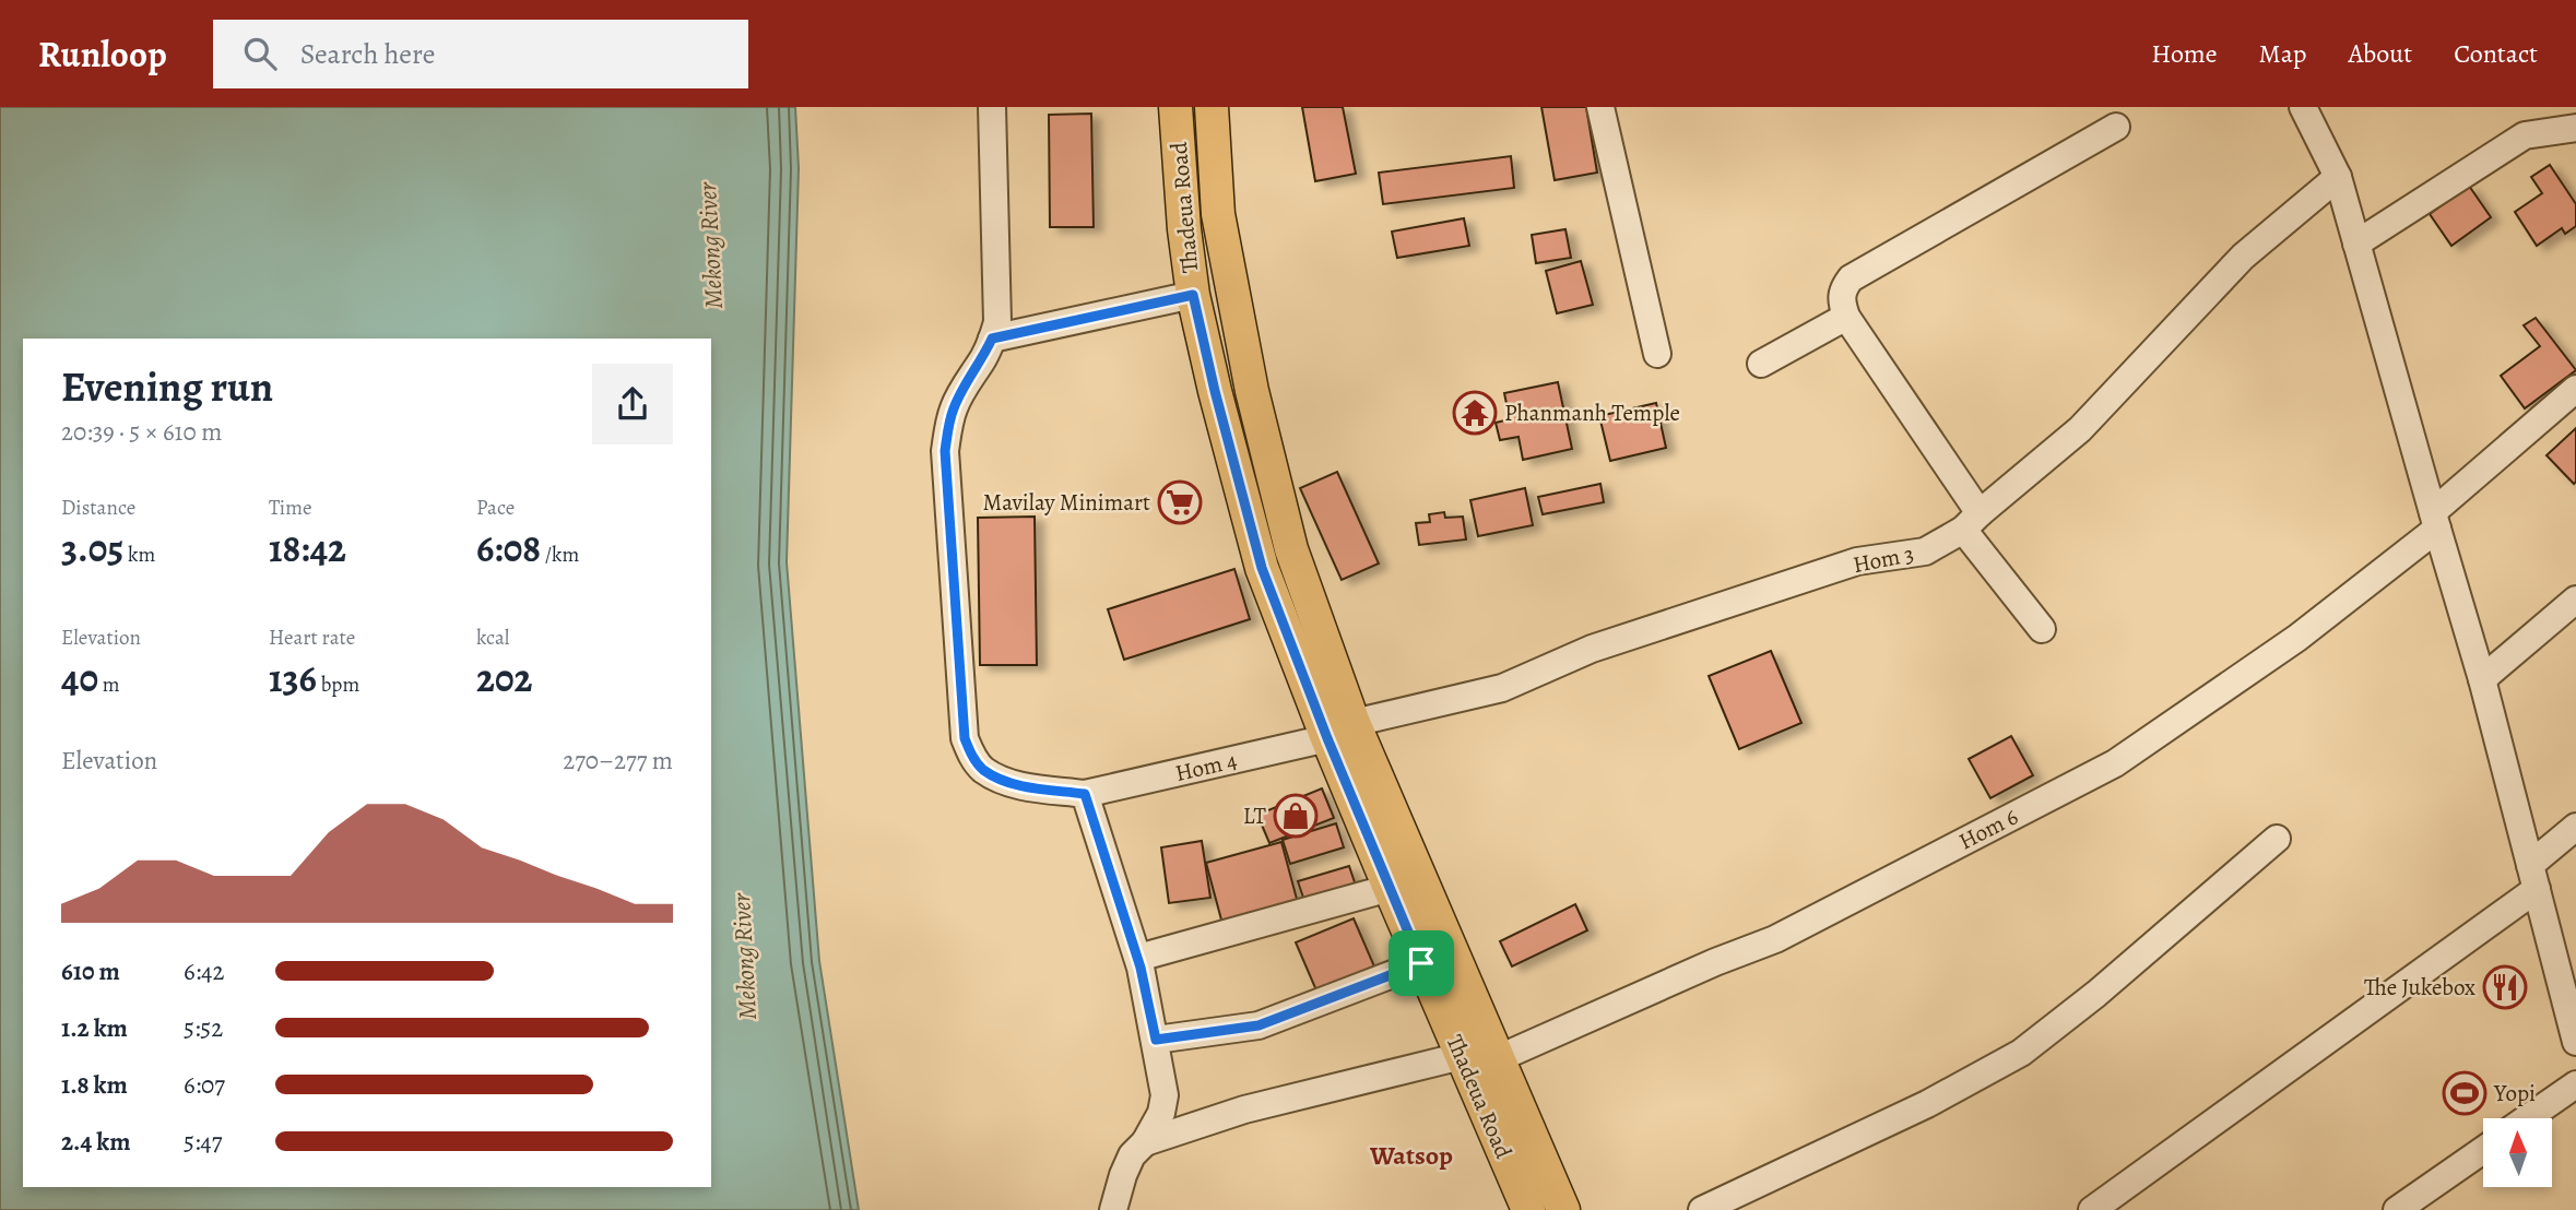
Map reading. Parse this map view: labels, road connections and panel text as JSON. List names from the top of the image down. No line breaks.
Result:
{"streets":{"main road":["Thadeua Road"],"street":["Hom 3","Hom 4","Hom 6"]},"crossings":[["Thadeua Road","Hom 3"],["Thadeua Road","Hom 4"],["Thadeua Road","Hom 6"],["Hom 3","Hom 4"]],"districts":["Watsop"],"water":["Mekong River"],"places":{"temple":["Phanmanh Temple"],"supermarket":["Mavilay Minimart"],"shop":["LT"],"restaurant":["The Jukebox"],"sports":["Yopi"]},"north":"top","page":{"header":"Runloop","search":"Search here","nav":["Home","Map","About","Contact"],"heading":["Evening run","20:39 · 5 × 610 m"],"stats":[["Distance","3.05 km"],["Time","18:42"],["Pace","6:08 /km"],["Elevation","40 m"],["Heart rate","136 bpm"],["kcal","202"]],"chart":["Elevation","270–277 m"],"list":[{"name":"610 m","note":"6:42"},{"name":"1.2 km","note":"5:52"},{"name":"1.8 km","note":"6:07"},{"name":"2.4 km","note":"5:47"}]}}
